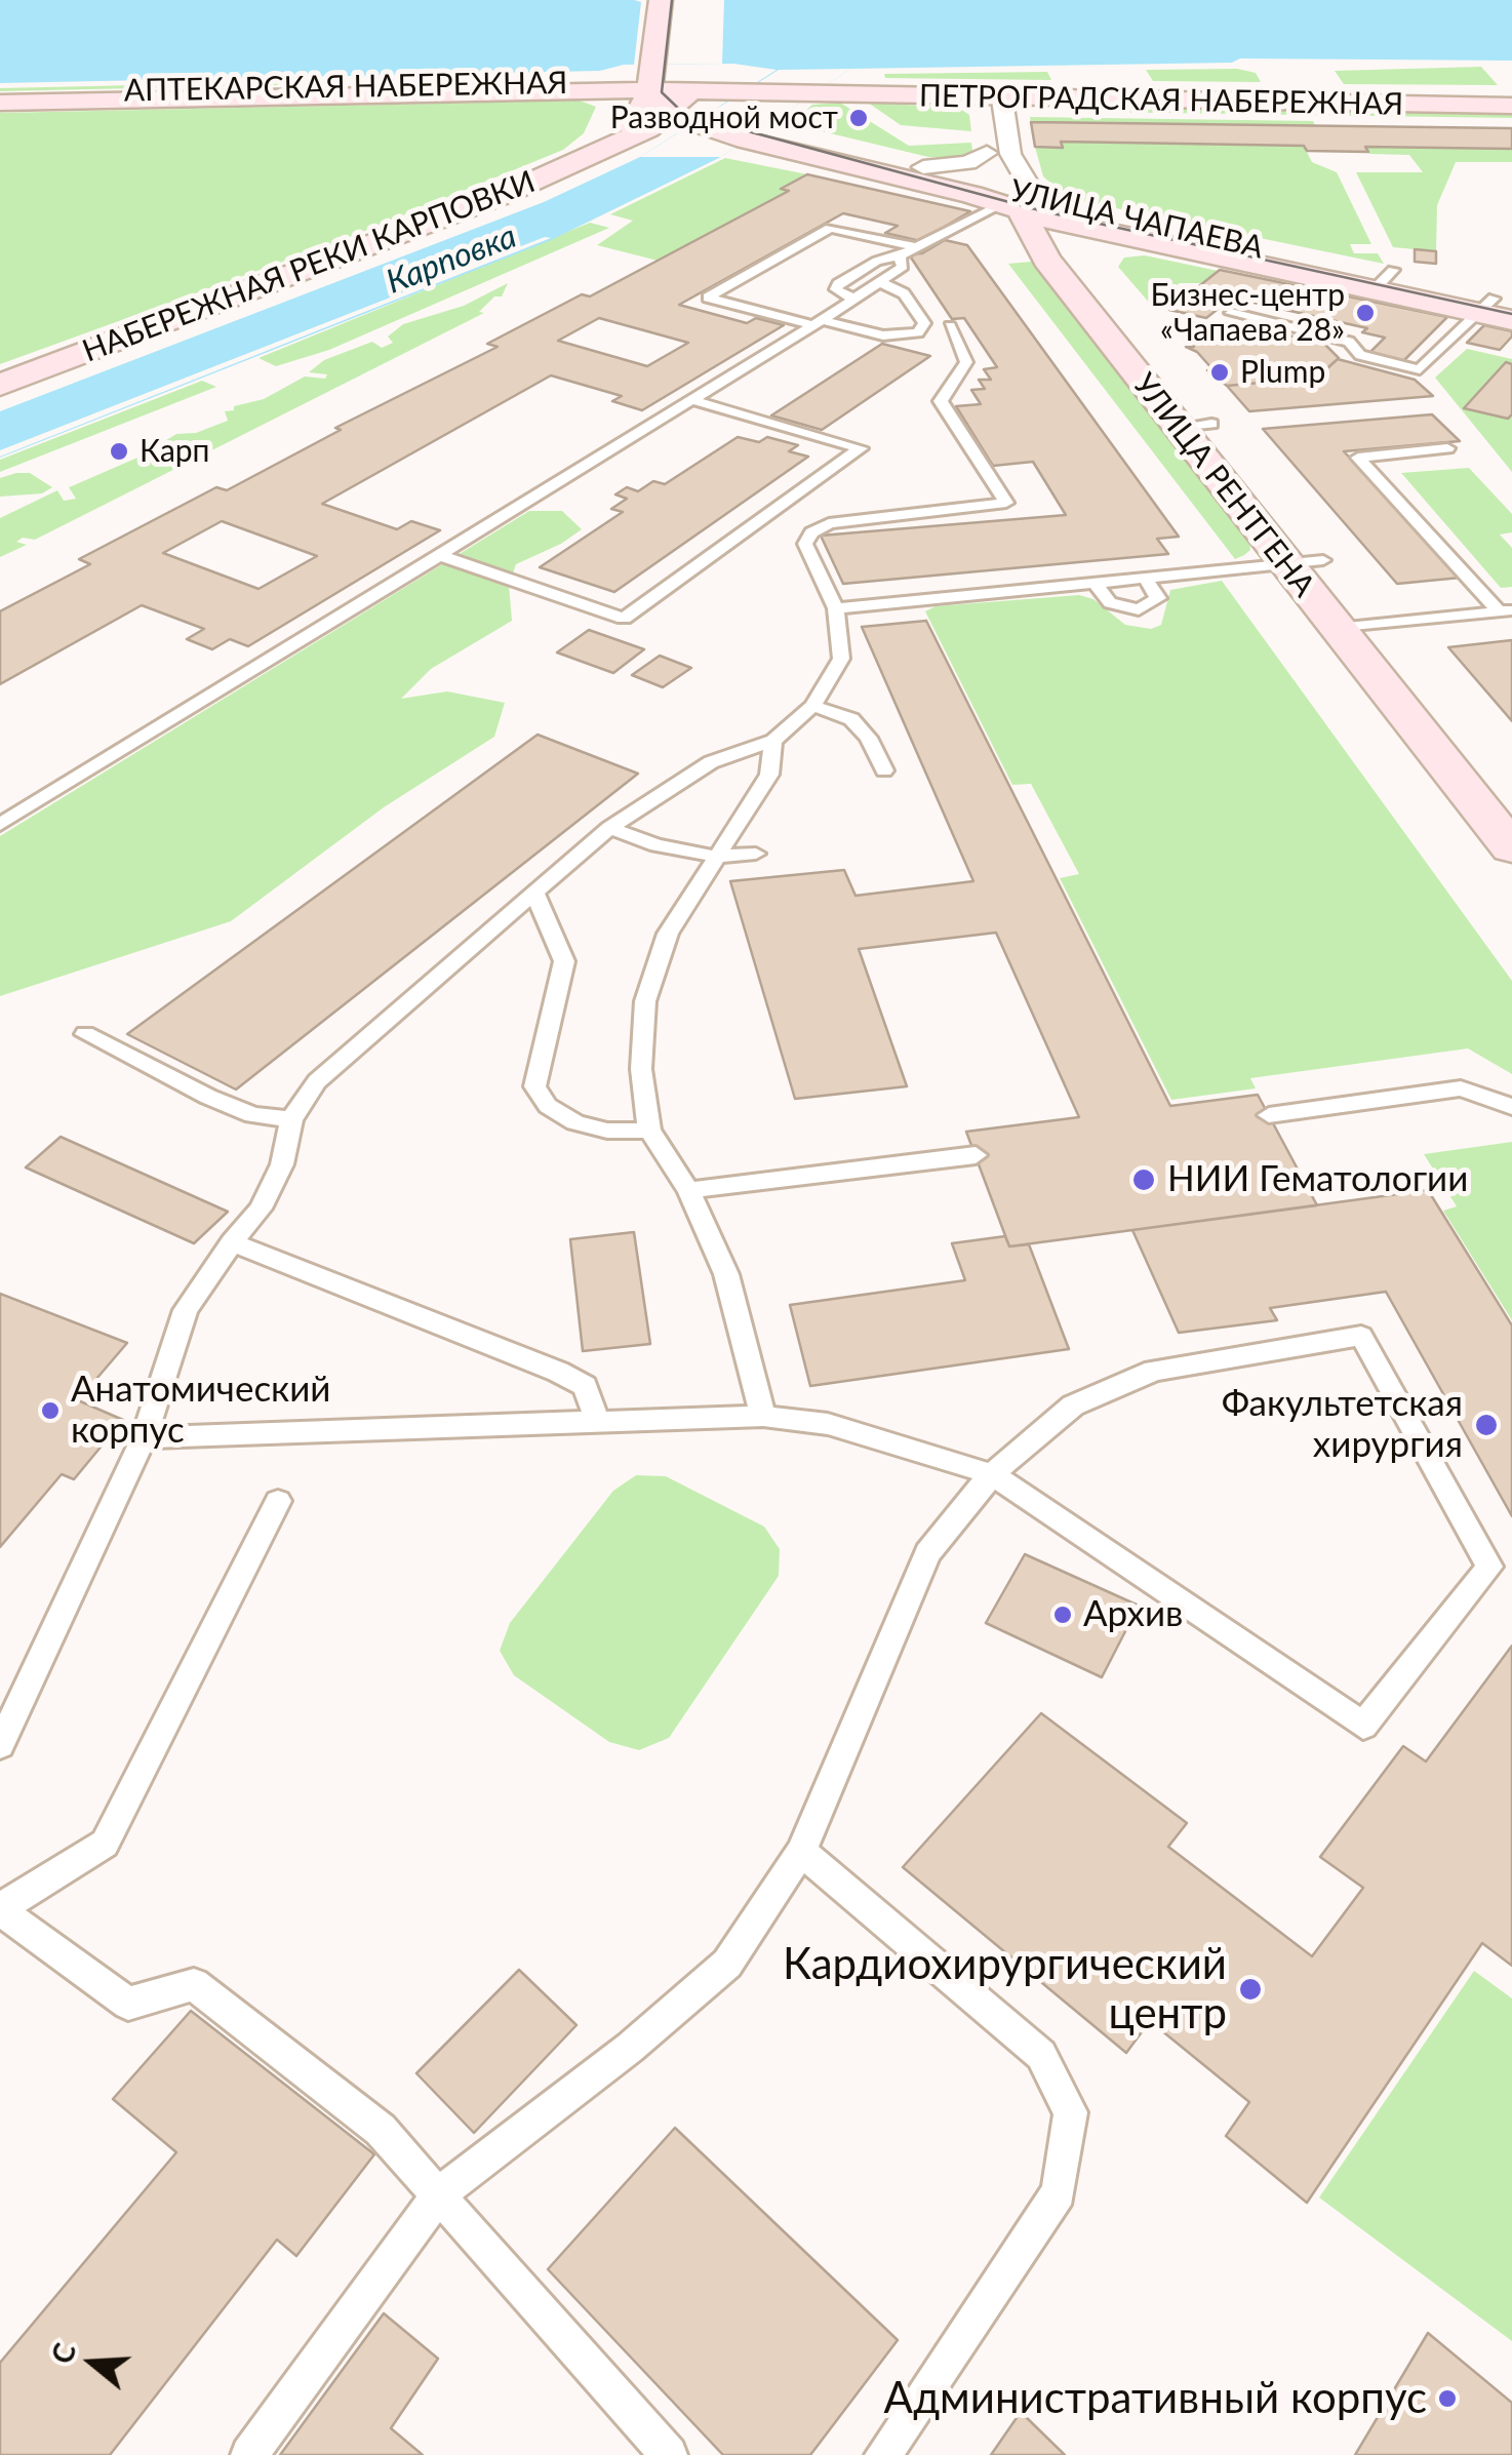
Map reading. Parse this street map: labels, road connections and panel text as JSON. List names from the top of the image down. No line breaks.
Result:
{"streets":{"street":["АПТЕКАРСКАЯ НАБЕРЕЖНАЯ","ПЕТРОГРАДСКАЯ НАБЕРЕЖНАЯ","УЛИЦА ЧАПАЕВА","НАБЕРЕЖНАЯ РЕКИ КАРПОВКИ","УЛИЦА РЕНТГЕНА"]},"crossings":[["ПЕТРОГРАДСКАЯ НАБЕРЕЖНАЯ","УЛИЦА ЧАПАЕВА"],["ПЕТРОГРАДСКАЯ НАБЕРЕЖНАЯ","УЛИЦА РЕНТГЕНА"],["УЛИЦА ЧАПАЕВА","УЛИЦА РЕНТГЕНА"]],"water":["Карповка"],"places":["Разводной мост","Бизнес-центр «Чапаева 28»","Plump","Карп","НИИ Гематологии","Анатомический корпус","Факультетская хирургия","Архив","Кардиохирургический центр","Административный корпус"],"north":"left"}
